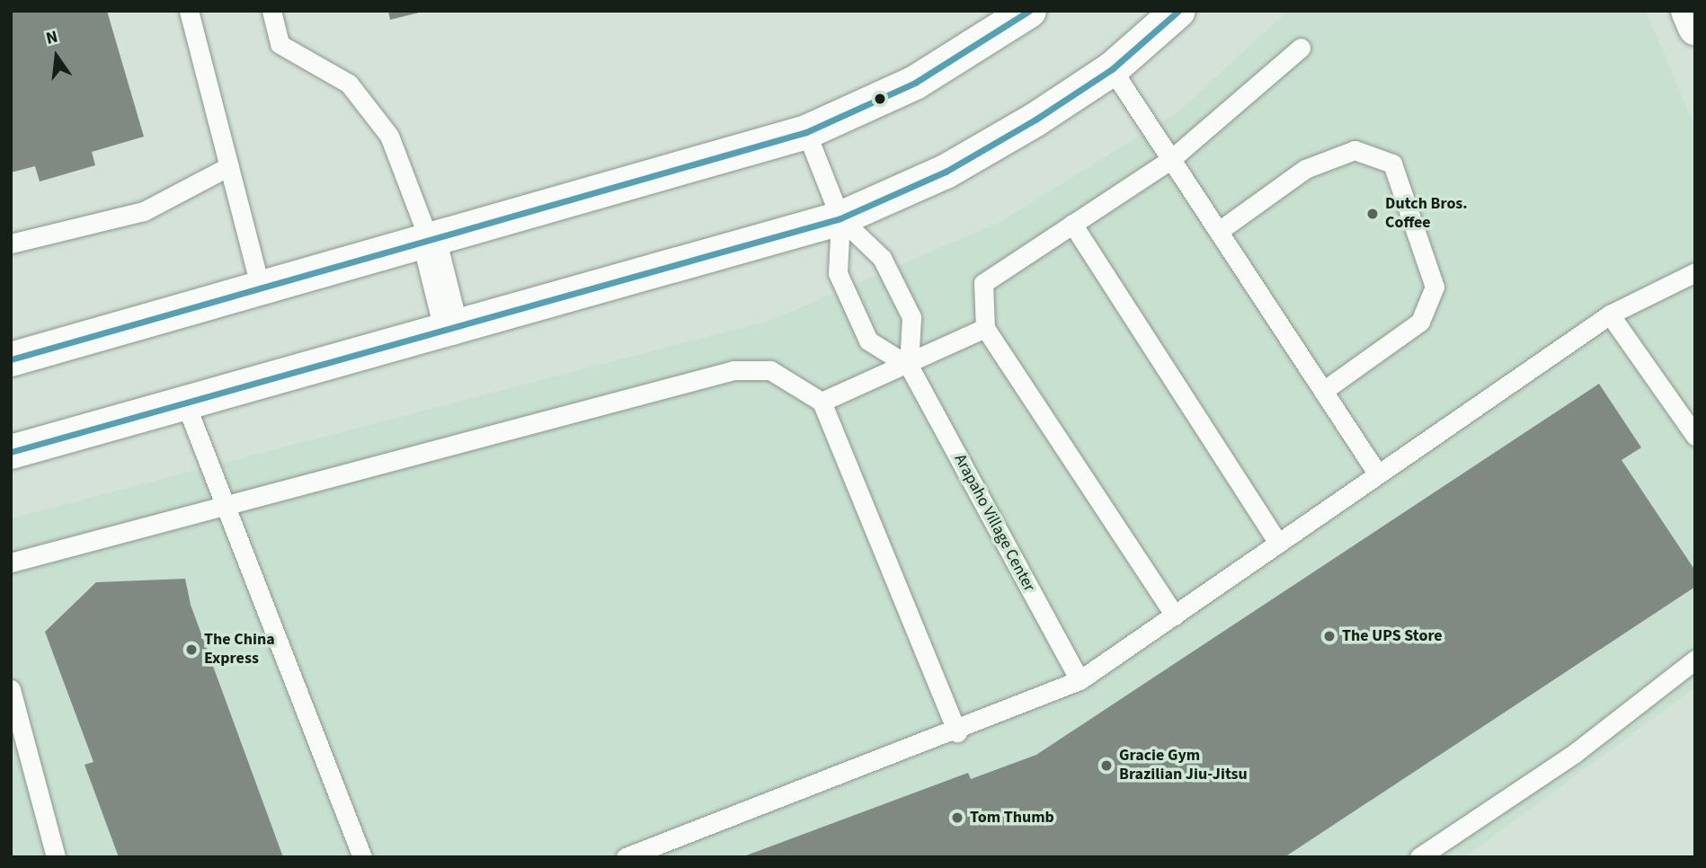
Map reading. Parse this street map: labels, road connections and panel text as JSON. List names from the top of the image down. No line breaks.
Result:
{"streets":{"lane":["Arapaho Village Center"]},"places":["Dutch Bros. Coffee","The UPS Store","The China Express","Gracie Gym Brazilian Jiu-Jitsu","Tom Thumb"],"north":"top"}
